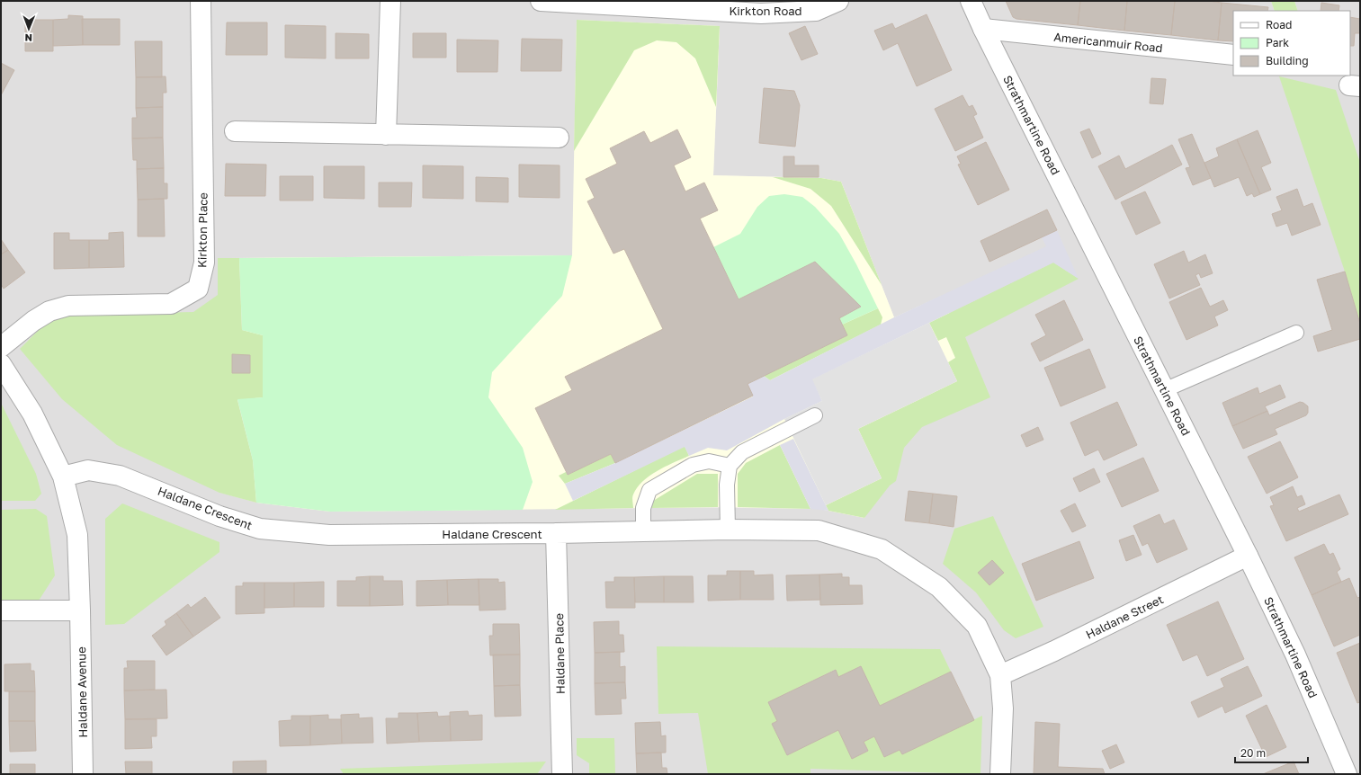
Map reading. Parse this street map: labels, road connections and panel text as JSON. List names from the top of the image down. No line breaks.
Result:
{"streets":{"street":["Kirkton Road","Americanmuir Road","Strathmartine Road","Kirkton Place","Haldane Crescent","Haldane Street","Haldane Place","Haldane Avenue"]},"crossings":[["Americanmuir Road","Strathmartine Road"],["Strathmartine Road","Haldane Street"],["Haldane Crescent","Haldane Street"],["Haldane Crescent","Haldane Place"],["Haldane Crescent","Haldane Avenue"]],"legend":["Road","Park","Building"],"scale_bar":"20 m","north":"bottom"}
